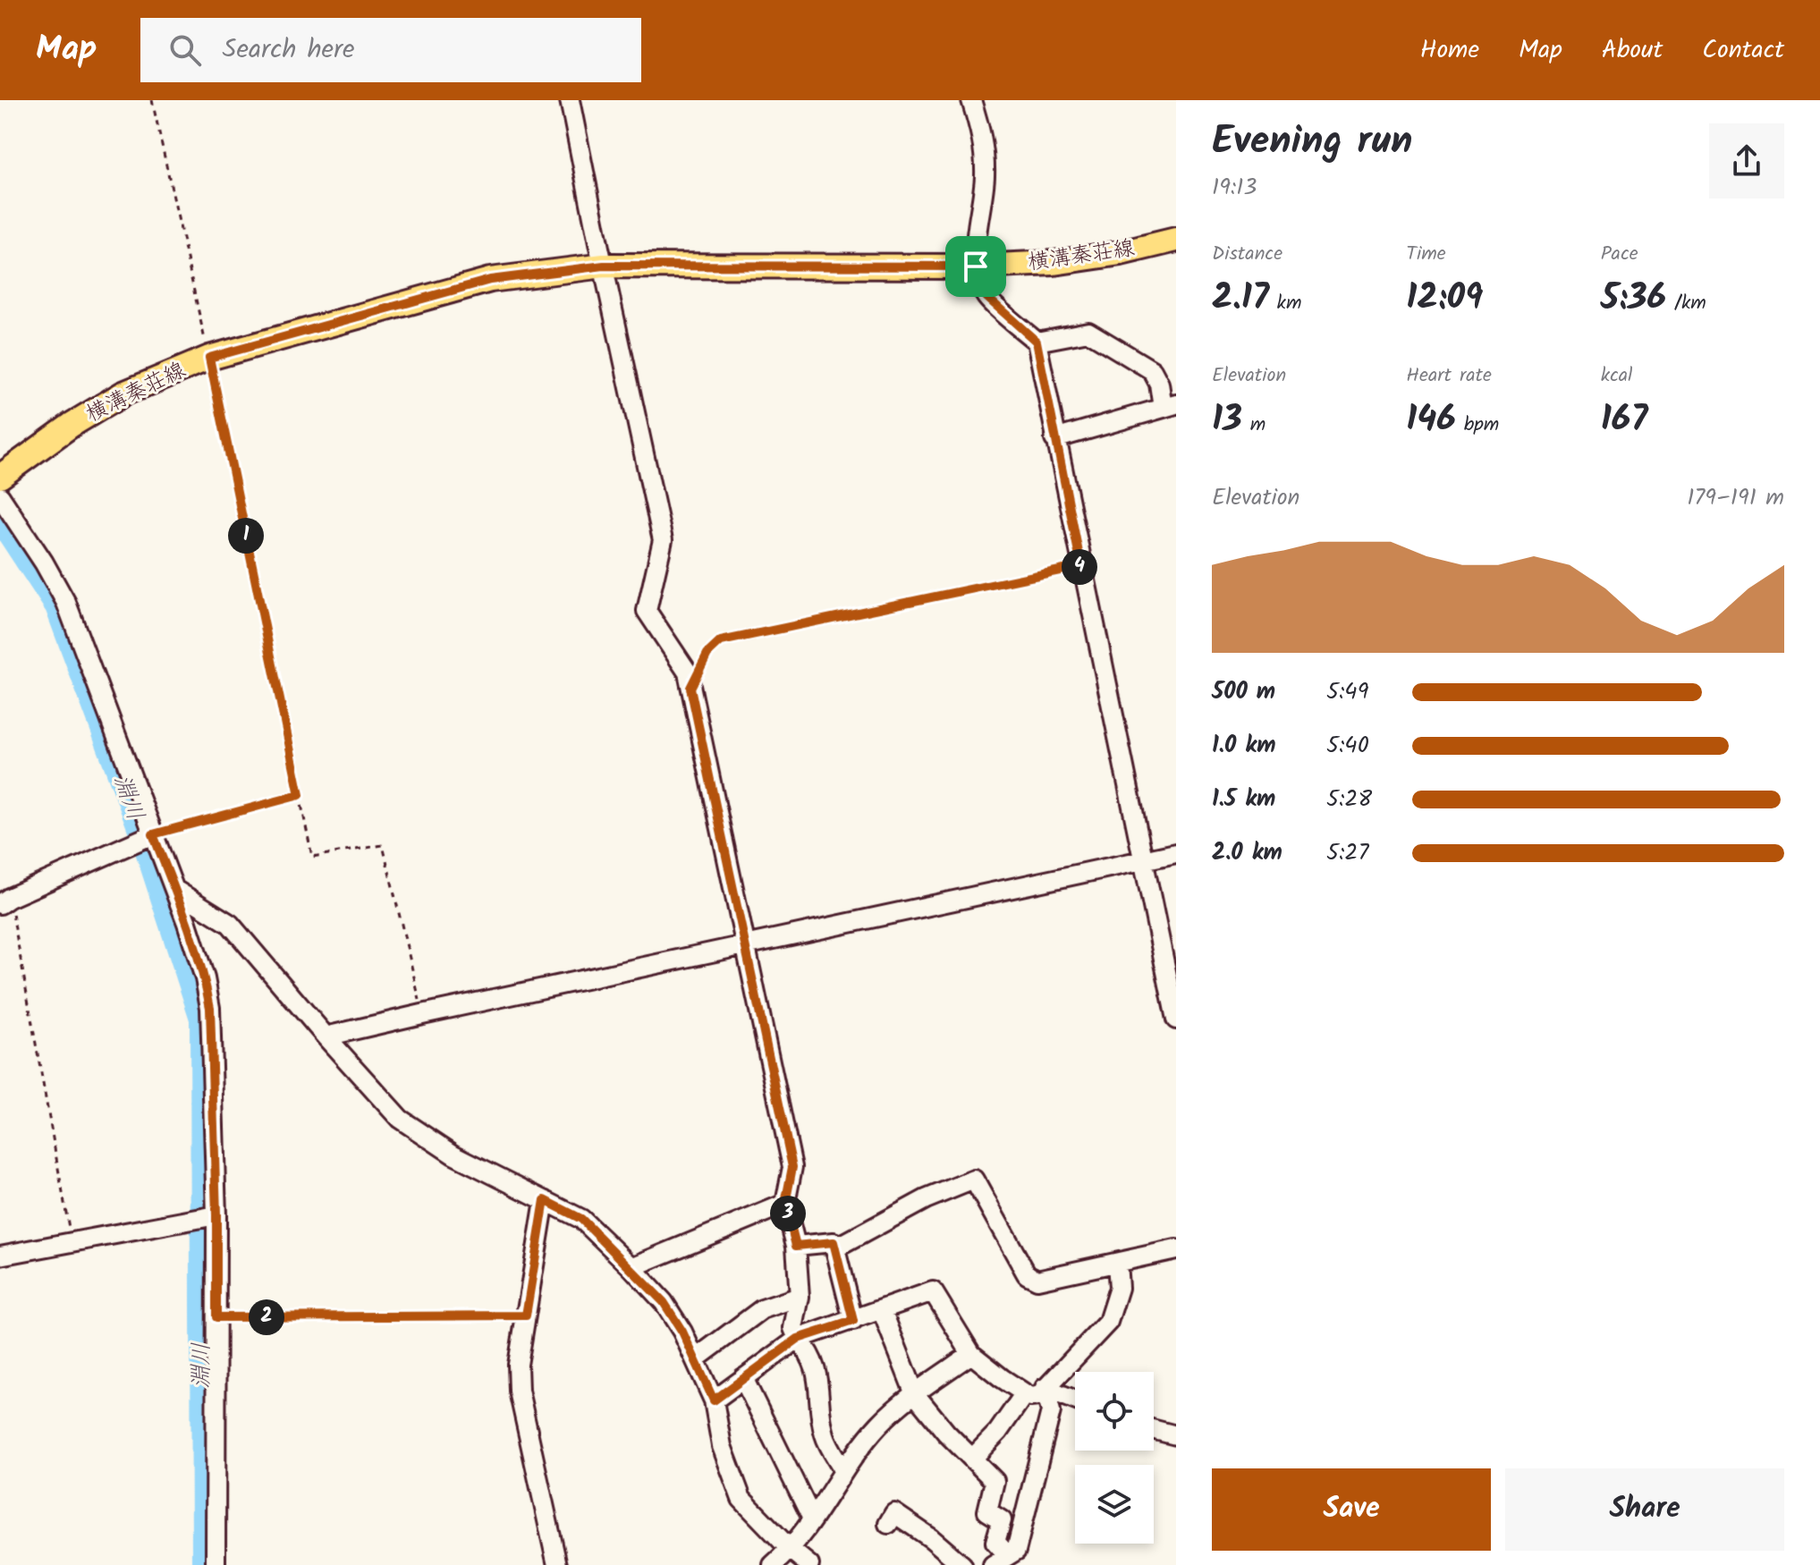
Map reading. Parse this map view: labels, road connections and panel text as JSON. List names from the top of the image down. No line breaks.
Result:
{"streets":{"main road":["横溝秦荘線"]},"water":["淵川"],"page":{"header":"Map","search":"Search here","nav":["Home","Map","About","Contact"],"heading":["Evening run","19:13"],"stats":[["Distance","2.17 km"],["Time","12:09"],["Pace","5:36 /km"],["Elevation","13 m"],["Heart rate","146 bpm"],["kcal","167"]],"chart":["Elevation","179–191 m"],"pins":["1","4","3","2"],"list":[{"name":"500 m","note":"5:49"},{"name":"1.0 km","note":"5:40"},{"name":"1.5 km","note":"5:28"},{"name":"2.0 km","note":"5:27"}],"buttons":["Save","Share"]}}
